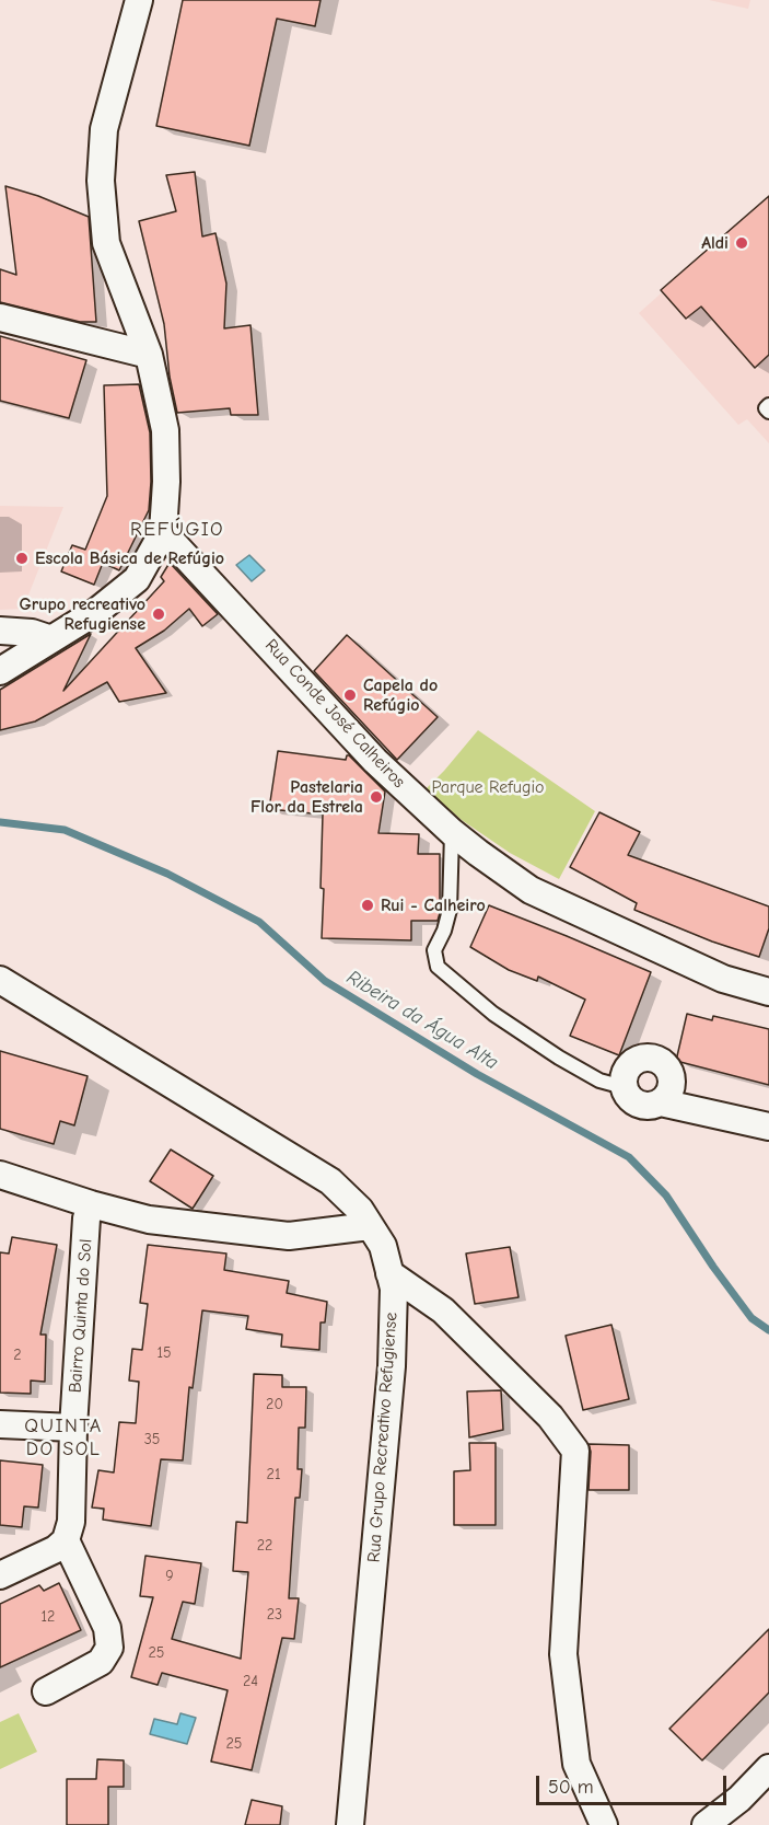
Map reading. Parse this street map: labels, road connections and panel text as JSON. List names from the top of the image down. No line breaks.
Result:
{"streets":{"street":["Rua Conde José Calheiros","Bairro Quinta do Sol","Rua Grupo Recreativo Refugiense"]},"districts":["REFÚGIO","QUINTA DO SOL"],"water":["Ribeira da Água Alta"],"parks":["Parque Refugio"],"places":["Aldi","Escola Básica de Refúgio","Grupo recreativo Refugiense","Capela do Refúgio","Pastelaria Flor da Estrela","Rui - Calheiro"],"house_numbers":["15","2","20","35","21","22","9","23","12","25","24","25"],"scale_bar":"50 m"}
